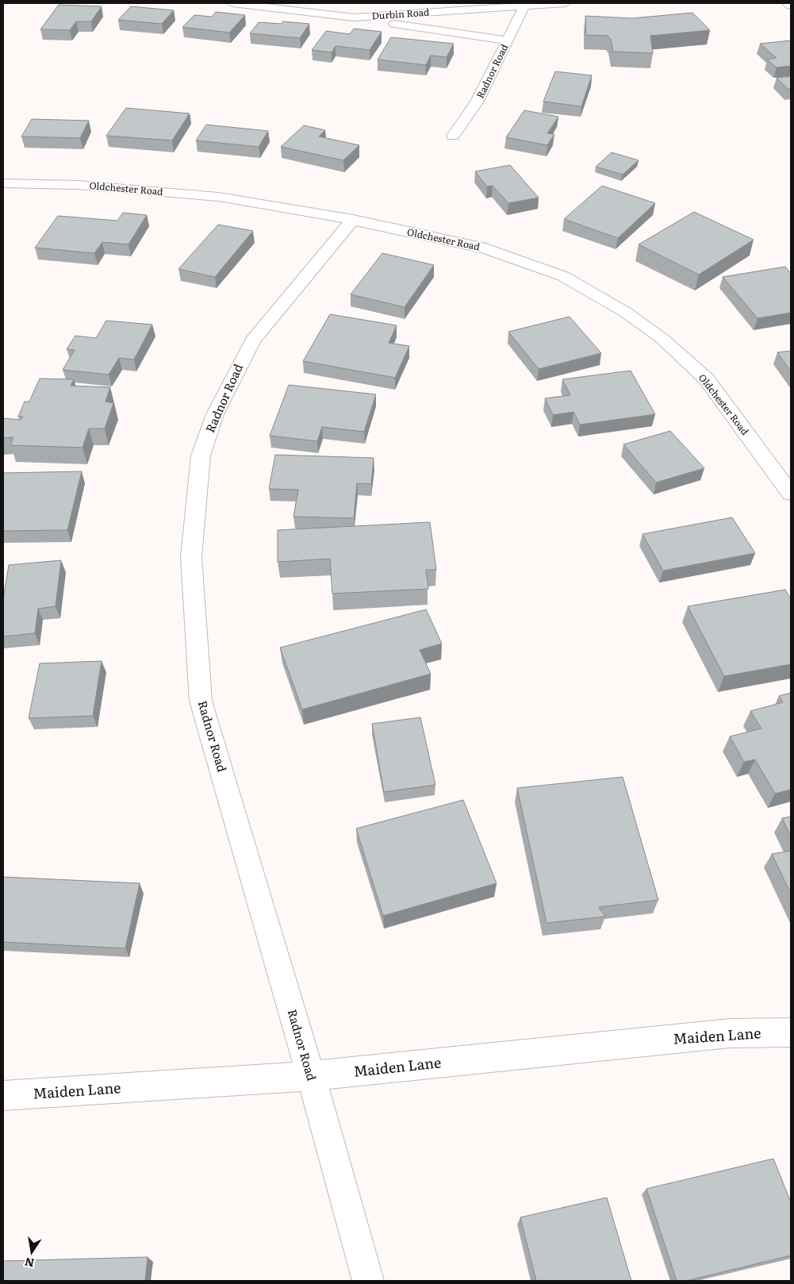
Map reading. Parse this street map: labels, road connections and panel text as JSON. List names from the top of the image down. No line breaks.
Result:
{"streets":{"street":["Durbin Road","Radnor Road","Oldchester Road","Maiden Lane"]},"crossings":[["Durbin Road","Radnor Road"],["Radnor Road","Oldchester Road"],["Radnor Road","Maiden Lane"]],"north":"bottom"}
